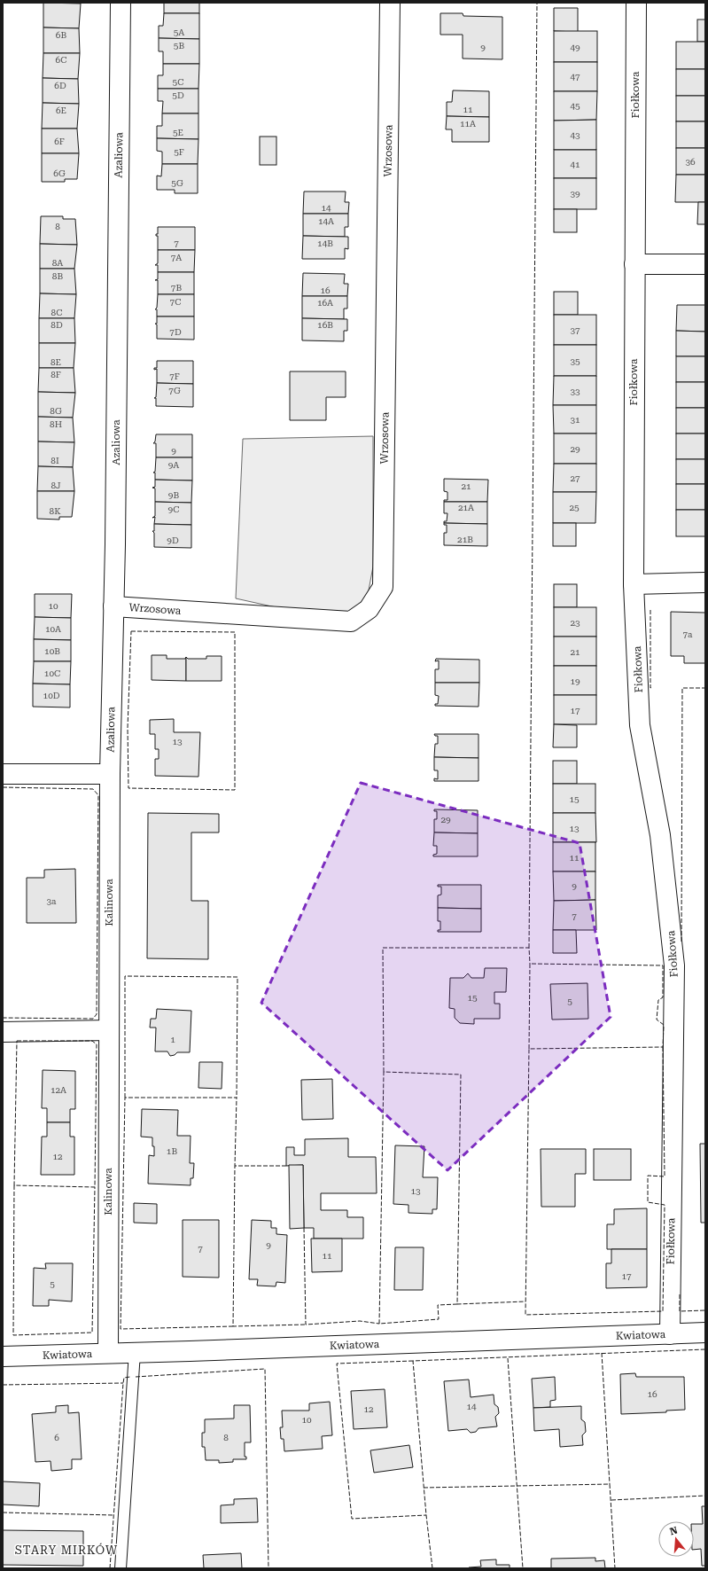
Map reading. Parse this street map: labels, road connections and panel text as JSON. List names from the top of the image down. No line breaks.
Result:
{"streets":{"street":["Fiołkowa","Wrzosowa","Azaliowa","Kalinowa","Kwiatowa"]},"crossings":[["Fiołkowa","Kwiatowa"],["Wrzosowa","Azaliowa"],["Azaliowa","Kalinowa"],["Kalinowa","Kwiatowa"]],"districts":["STARY MIRKÓW"],"house_numbers":["5A","6B","5B","9","49","6C","47","5C","6D","5D","45","11","6E","11A","5E","43","6F","5F","36","41","6G","5G","39","14","14A","8","7","14B","7A","8A","8B","7B","16","7C","16A","8C","8D","16B","37","7D","35","8E","8F","7F","7G","33","8G","31","8H","29","9","8I","9A","27","8J","21","9B","21A","25","9C","8K","21B","9D","10","23","10A","7a","10B","21","10C","19","10D","17","13","15","29","13","11","9","3a","7","15","5","1","12A","1B","12","13","9","7","11","17","5","16","14","12","10","6","8"],"north":"top"}
